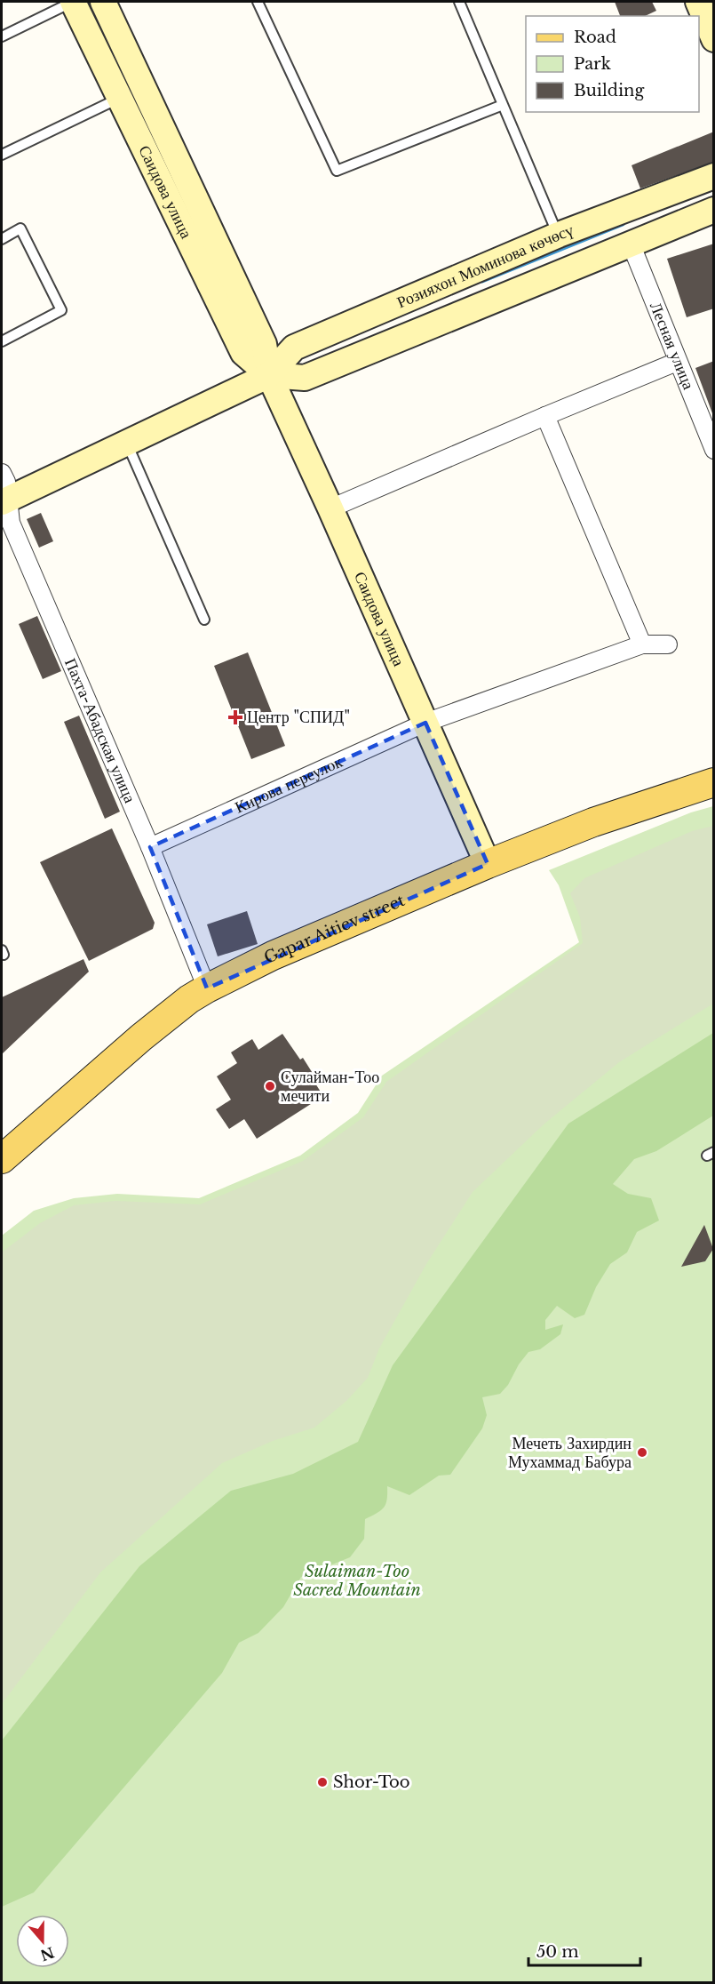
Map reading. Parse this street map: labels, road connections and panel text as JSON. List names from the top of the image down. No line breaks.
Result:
{"streets":{"main road":["Gapar Aitiev street"],"street":["Саидова улица","Розияхон Моминова көчөсү","Лесная улица","Пахта-Абадская улица","Кирова переулок"]},"crossings":[["Саидова улица","Розияхон Моминова көчөсү"],["Саидова улица","Кирова переулок"],["Саидова улица","Gapar Aitiev street"],["Розияхон Моминова көчөсү","Лесная улица"],["Розияхон Моминова көчөсү","Пахта-Абадская улица"],["Пахта-Абадская улица","Кирова переулок"],["Пахта-Абадская улица","Gapar Aitiev street"]],"parks":["Sulaiman-Too Sacred Mountain"],"places":{"health":["Центр \"СПИД\""],"other":["Сулайман-Тоо мечити","Мечеть Захирдин Мухаммад Бабура","Shor-Too"]},"legend":["Road","Park","Building"],"scale_bar":"50 m","north":"bottom"}
